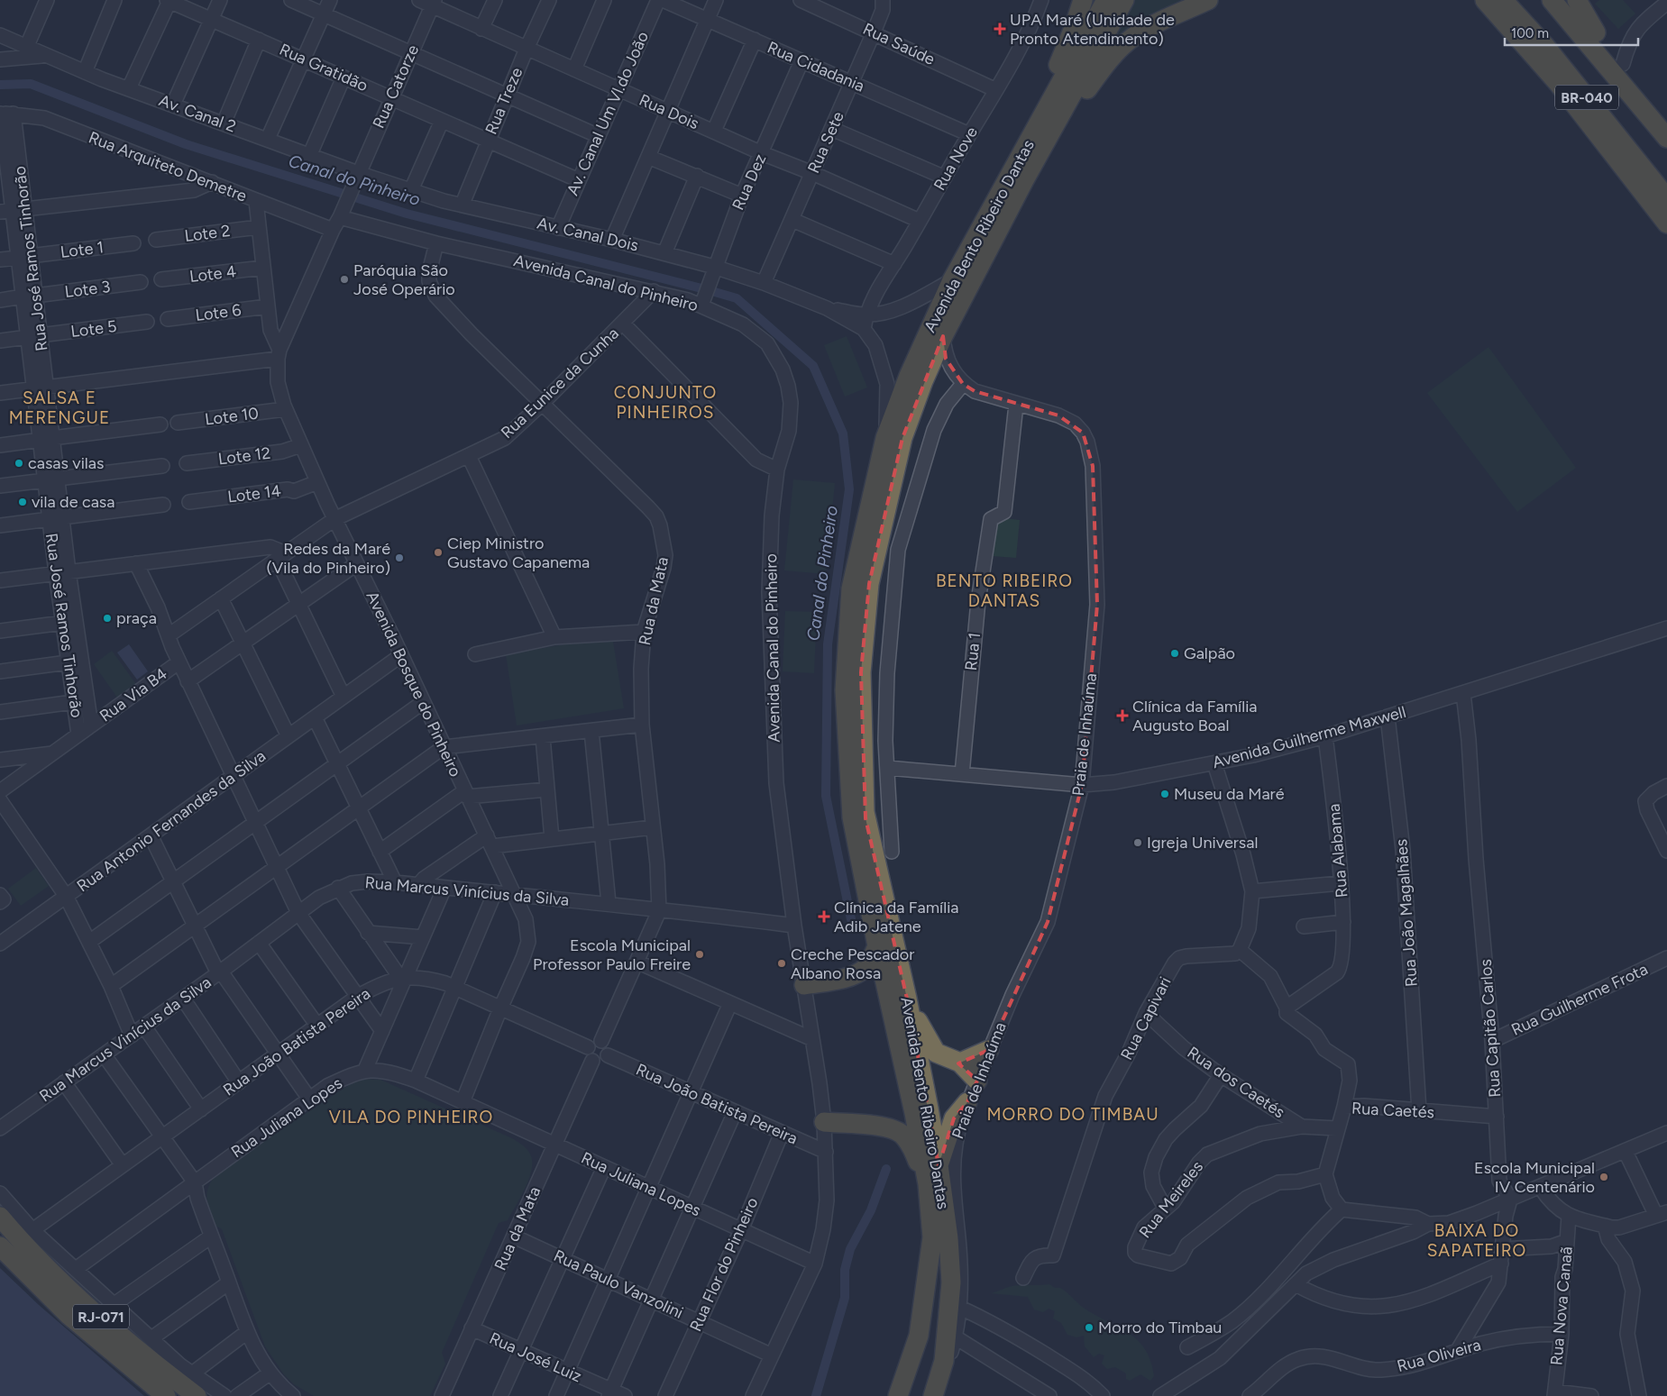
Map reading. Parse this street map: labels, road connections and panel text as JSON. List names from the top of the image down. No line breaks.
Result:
{"streets":{"highway":["BR-040","Avenida Bento Ribeiro Dantas","RJ-071"],"street":["Rua Saúde","Rua Cidadania","Rua Gratidão","Rua Catorze","Rua Treze","Rua Dois","Av. Canal 2","Av. Canal Um Vl.do João","Rua Sete","Rua Nove","Rua Arquiteto Demetre","Rua Dez","Lote 2","Av. Canal Dois","Lote 1","Rua José Ramos Tinhorão","Lote 4","Avenida Canal do Pinheiro","Lote 3","Lote 6","Lote 5","Rua Eunice da Cunha","Lote 10","Lote 12","Lote 14","Rua da Mata","Rua 1","Avenida Bosque do Pinheiro","Rua Via B4","Praia de Inhaúma","Avenida Guilherme Maxwell","Rua Antonio Fernandes da Silva","Rua Alabama","Rua Marcus Vinícius da Silva","Rua João Magalhães","Rua Guilherme Frota","Rua Capivari","Rua Capitão Carlos","Rua João Batista Pereira","Rua dos Caetés","Rua Caetés","Rua Juliana Lopes","Rua Meireles","Rua Flor do Pinheiro","Rua Paulo Vanzolini","Rua Nova Canaã","Rua Oliveira","Rua José Luiz"]},"crossings":[["Rua Saúde","Rua Sete"],["Rua Saúde","Rua Nove"],["Rua Cidadania","Rua Sete"],["Rua Cidadania","Rua Nove"],["Rua Cidadania","Rua Dez"],["Rua Gratidão","Rua Catorze"],["Rua Gratidão","Rua Treze"],["Rua Gratidão","Av. Canal Um Vl.do João"],["Rua Catorze","Rua Dois"],["Rua Catorze","Av. Canal Dois"],["Rua Catorze","Avenida Bosque do Pinheiro"],["Rua Treze","Rua Dois"],["Rua Treze","Av. Canal Dois"],["Rua Dois","Av. Canal Um Vl.do João"],["Rua Dois","Rua Sete"],["Rua Dois","Rua Nove"],["Rua Dois","Rua Dez"],["Av. Canal Um Vl.do João","Av. Canal Dois"],["Rua Sete","Av. Canal Dois"],["Rua Arquiteto Demetre","Rua José Ramos Tinhorão"],["Rua Arquiteto Demetre","Avenida Bosque do Pinheiro"],["Rua Dez","Av. Canal Dois"],["Rua Dez","Avenida Canal do Pinheiro"],["Avenida Bento Ribeiro Dantas","Praia de Inhaúma"],["Lote 1","Rua José Ramos Tinhorão"],["Rua José Ramos Tinhorão","Lote 3"],["Rua José Ramos Tinhorão","Lote 5"],["Rua José Ramos Tinhorão","Rua Via B4"],["Avenida Canal do Pinheiro","Rua Eunice da Cunha"],["Avenida Canal do Pinheiro","Rua da Mata"],["Avenida Canal do Pinheiro","Avenida Bosque do Pinheiro"],["Avenida Canal do Pinheiro","Rua Marcus Vinícius da Silva"],["Avenida Canal do Pinheiro","Rua João Batista Pereira"],["Avenida Canal do Pinheiro","Rua Juliana Lopes"],["Avenida Canal do Pinheiro","Rua Paulo Vanzolini"],["Rua Eunice da Cunha","Rua da Mata"],["Rua Eunice da Cunha","Avenida Bosque do Pinheiro"],["Lote 10","Avenida Bosque do Pinheiro"],["Lote 12","Avenida Bosque do Pinheiro"],["Lote 14","Avenida Bosque do Pinheiro"],["Rua da Mata","Rua Marcus Vinícius da Silva"],["Rua da Mata","Rua João Batista Pereira"],["Rua da Mata","Rua Juliana Lopes"],["Rua da Mata","Rua Paulo Vanzolini"],["Rua da Mata","Rua José Luiz"],["Rua 1","Praia de Inhaúma"],["Rua 1","Avenida Guilherme Maxwell"],["Avenida Bosque do Pinheiro","Rua Antonio Fernandes da Silva"],["Avenida Bosque do Pinheiro","Rua Marcus Vinícius da Silva"],["Avenida Bosque do Pinheiro","Rua João Batista Pereira"],["Avenida Bosque do Pinheiro","Rua Juliana Lopes"],["Praia de Inhaúma","Avenida Guilherme Maxwell"],["Avenida Guilherme Maxwell","Rua Alabama"],["Avenida Guilherme Maxwell","Rua João Magalhães"],["Avenida Guilherme Maxwell","Rua Capitão Carlos"],["Rua Antonio Fernandes da Silva","Rua Marcus Vinícius da Silva"],["Rua João Magalhães","Rua Caetés"],["Rua Guilherme Frota","Rua Capitão Carlos"],["Rua Capivari","Rua dos Caetés"],["Rua Capitão Carlos","Rua Caetés"],["Rua João Batista Pereira","Rua Flor do Pinheiro"],["Rua dos Caetés","Rua Caetés"],["Rua dos Caetés","Rua Meireles"],["Rua Caetés","Rua Meireles"],["Rua Juliana Lopes","Rua Flor do Pinheiro"],["Rua Flor do Pinheiro","Rua Paulo Vanzolini"],["Rua Nova Canaã","Rua Oliveira"]],"districts":["CONJUNTO PINHEIROS","SALSA E MERENGUE","BENTO RIBEIRO DANTAS","MORRO DO TIMBAU","VILA DO PINHEIRO","BAIXA DO SAPATEIRO"],"water":["Canal do Pinheiro"],"places":{"health":["UPA Maré (Unidade de Pronto Atendimento)","Clínica da Família Augusto Boal","Clínica da Família Adib Jatene"],"other":["Paróquia São José Operário","casas vilas","vila de casa","Ciep Ministro Gustavo Capanema","Redes da Maré (Vila do Pinheiro)","praça","Galpão","Museu da Maré","Igreja Universal","Escola Municipal Professor Paulo Freire","Creche Pescador Albano Rosa","Escola Municipal IV Centenário","Morro do Timbau"]},"scale_bar":"100 m"}
